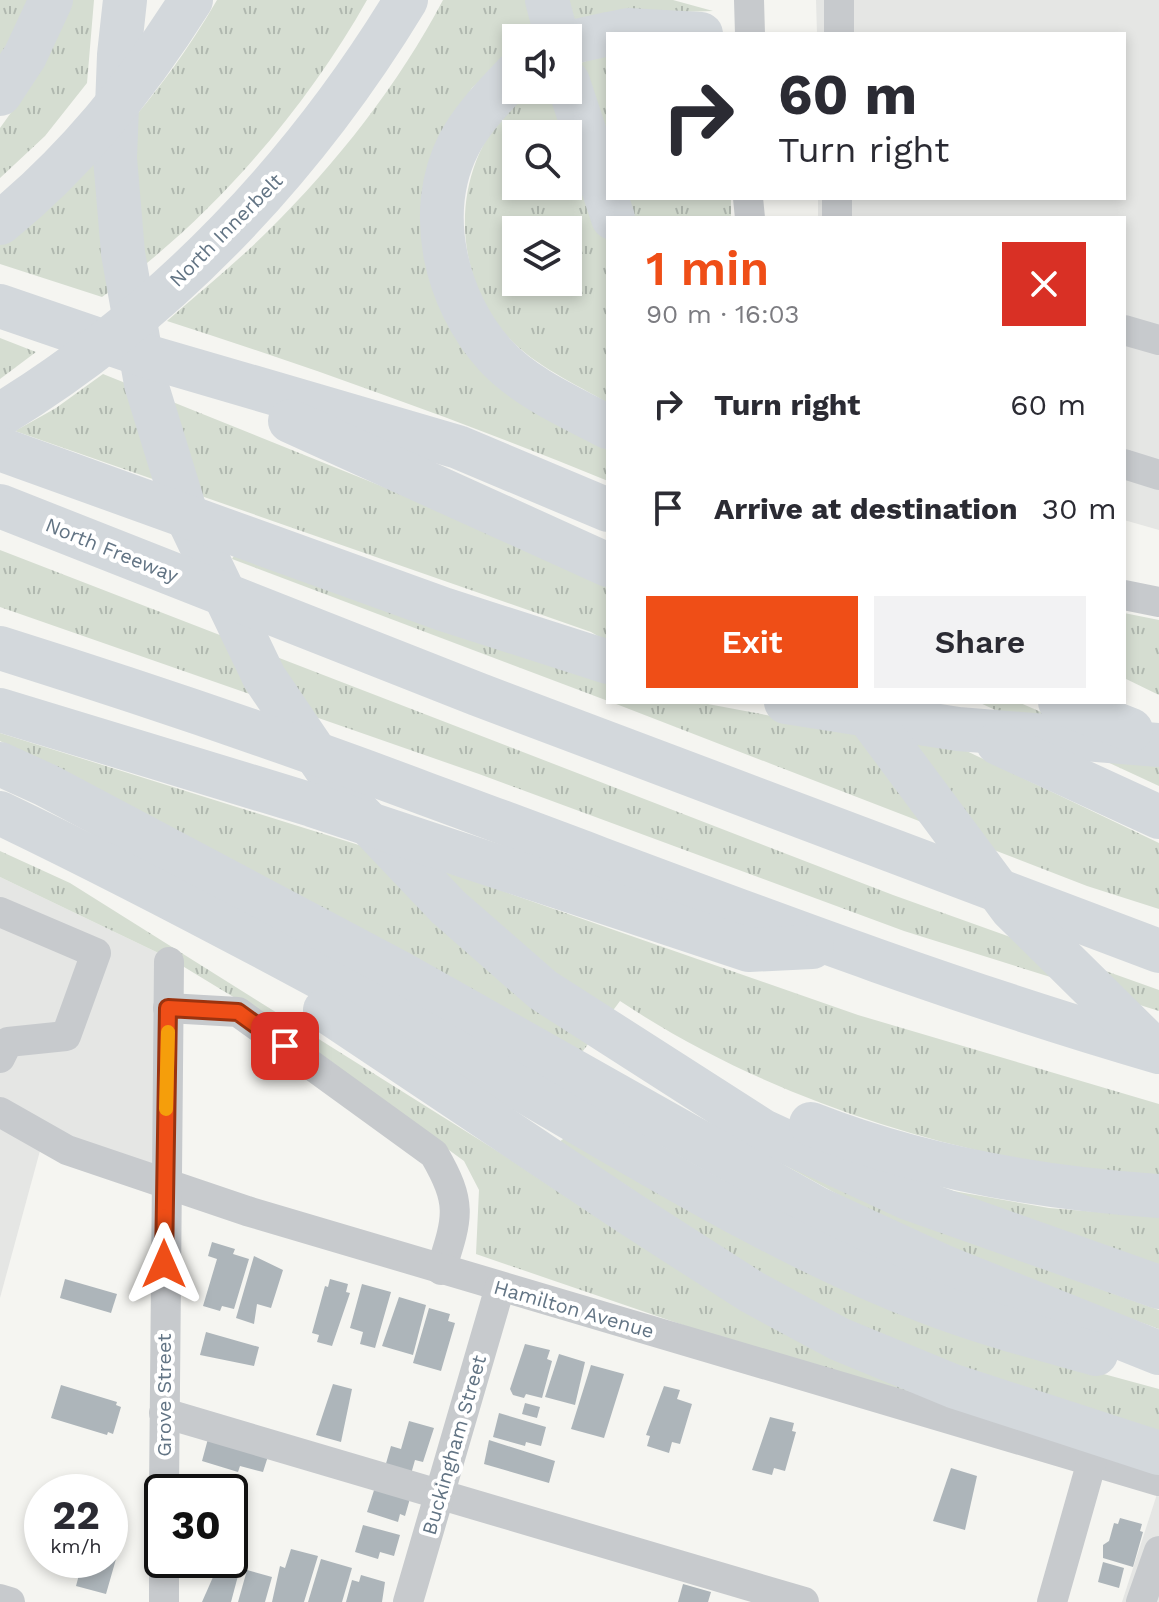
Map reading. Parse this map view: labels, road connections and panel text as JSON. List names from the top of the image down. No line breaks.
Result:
{"streets":{"highway":["North Innerbelt","North Freeway"],"street":["Hamilton Avenue","Grove Street","Buckingham Street"]},"crossings":[["Hamilton Avenue","Grove Street"],["Hamilton Avenue","Buckingham Street"]],"page":{"turn":["60 m","Turn right"],"heading":["1 min","90 m · 16:03"],"list":[{"name":"Turn right","value":"60 m"},{"name":"Arrive at destination","value":"30 m"}],"buttons":["Exit","Share"],"speed":"22 km/h","limit":"30"}}
